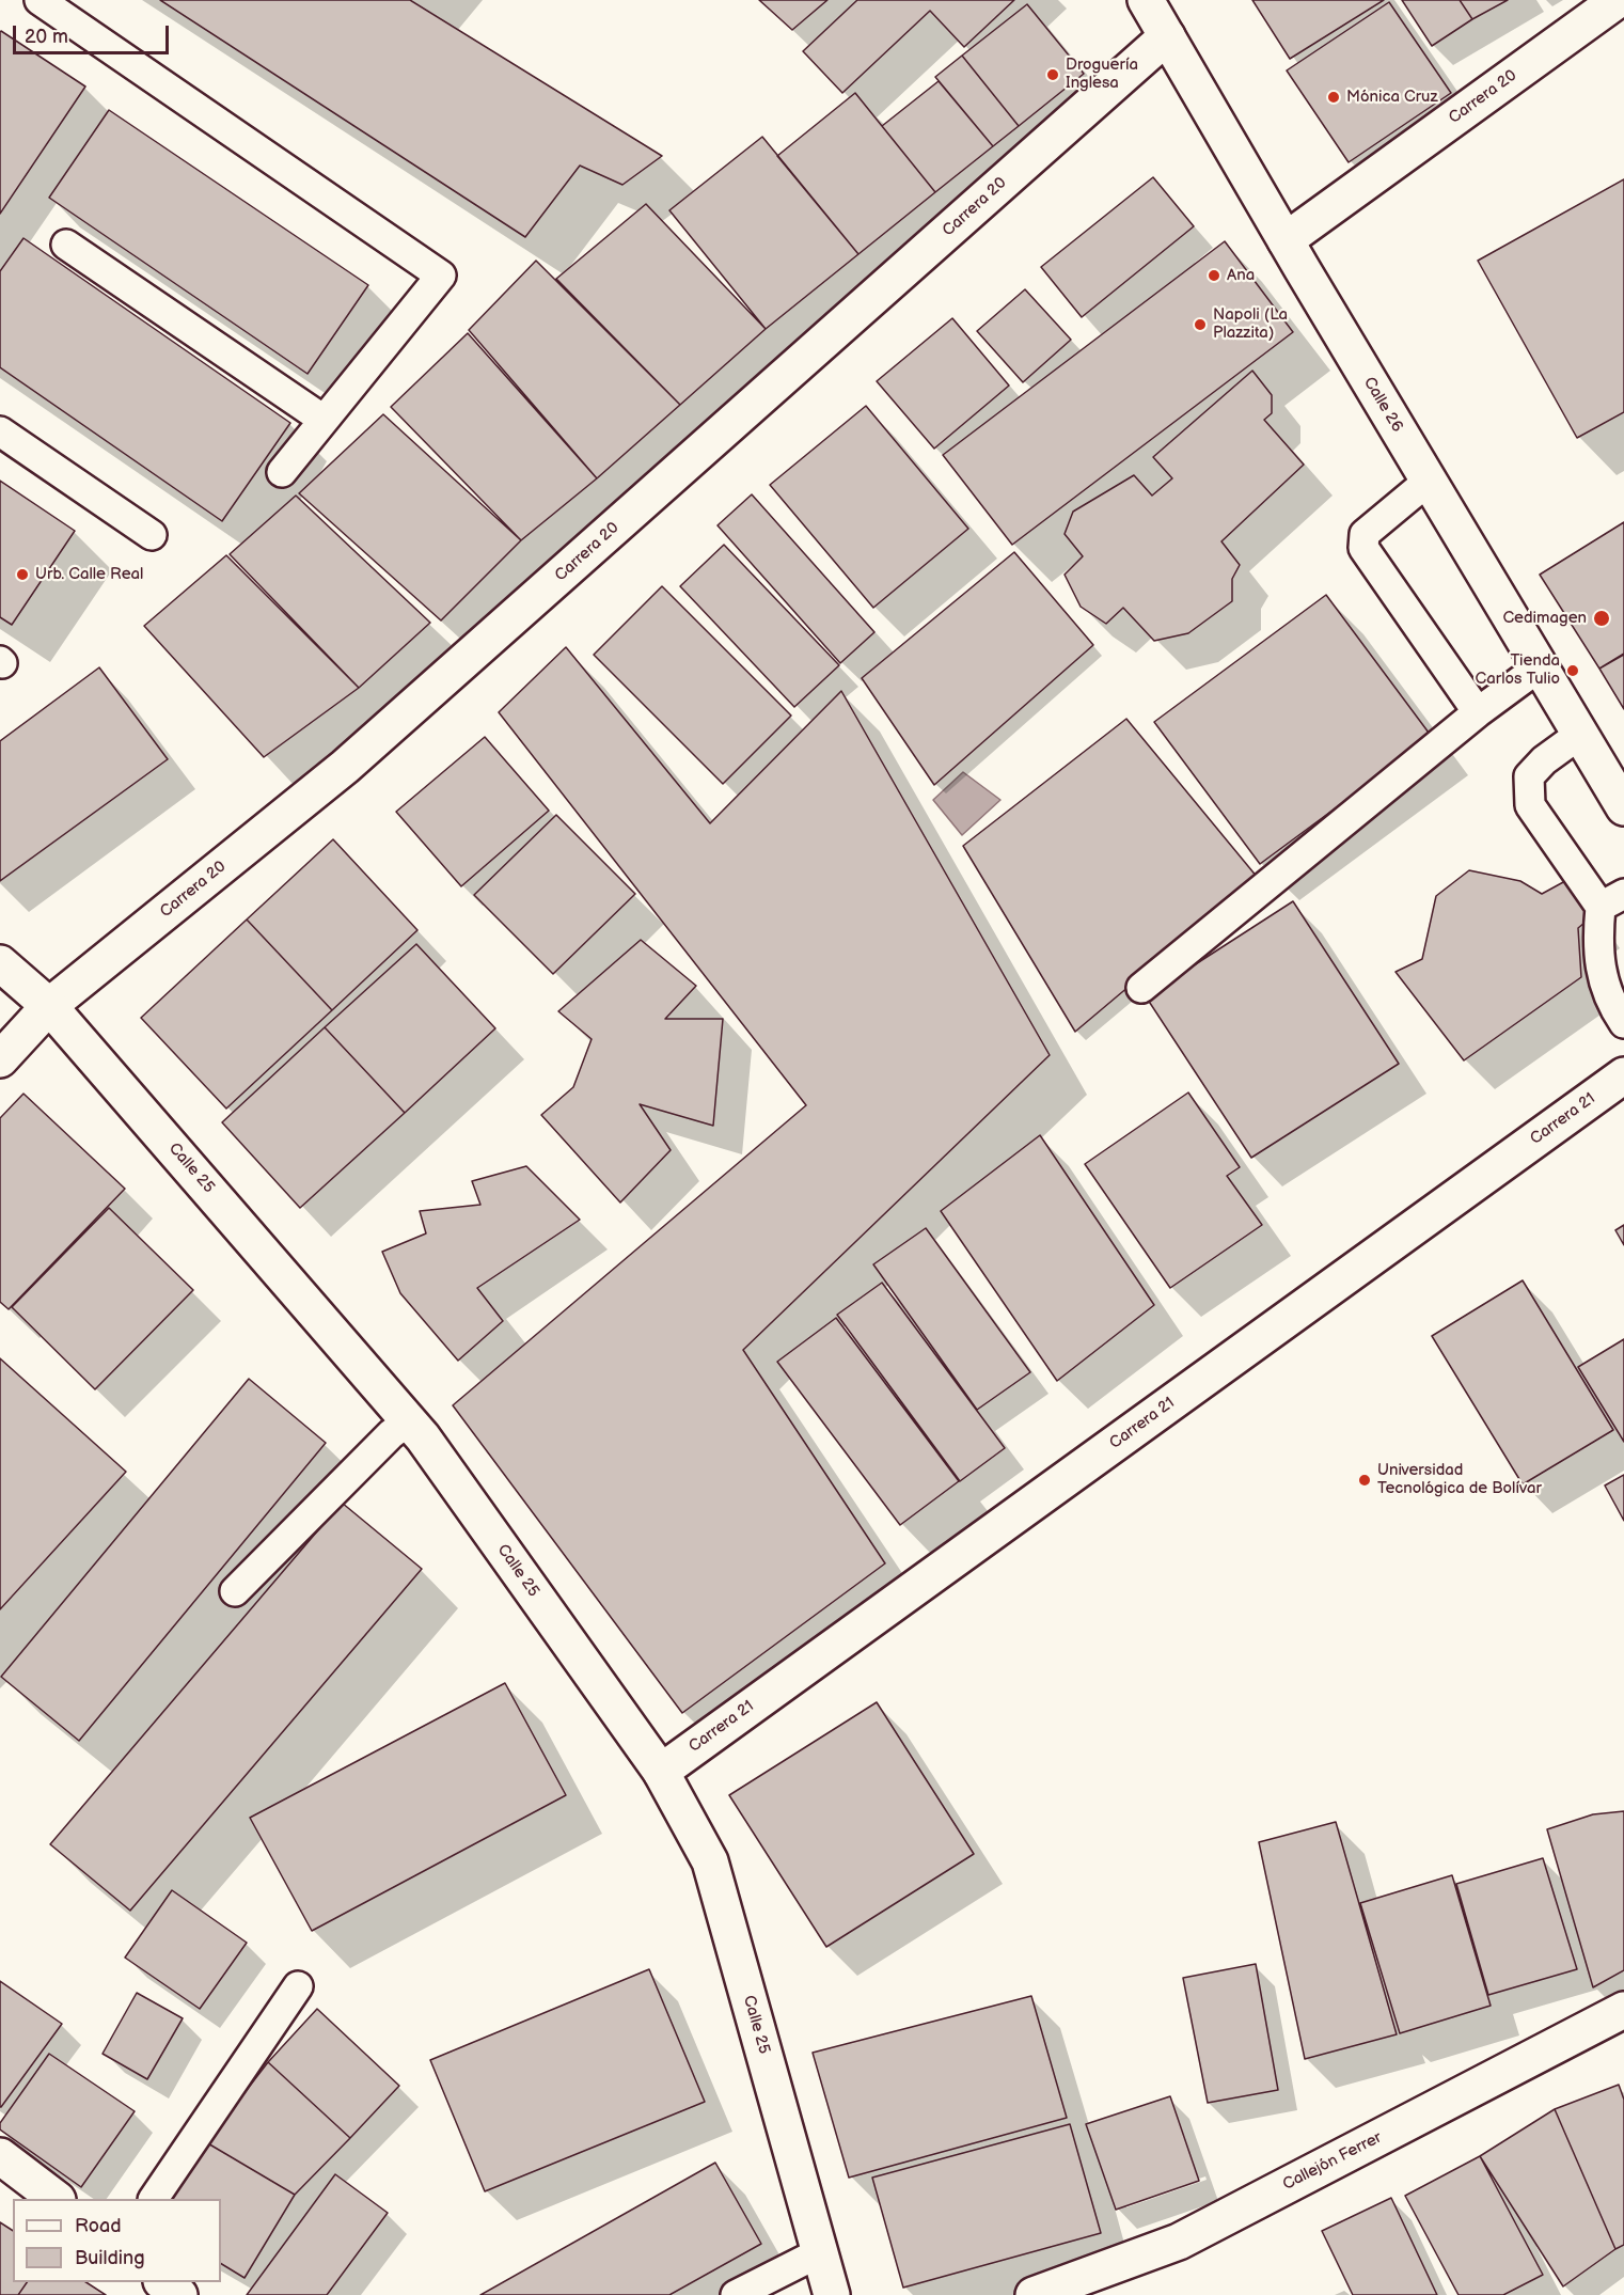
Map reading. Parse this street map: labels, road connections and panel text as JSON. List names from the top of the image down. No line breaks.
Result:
{"streets":{"street":["Carrera 20","Calle 26","Carrera 21","Calle 25","Callejón Ferrer"]},"crossings":[["Carrera 20","Calle 26"],["Carrera 20","Calle 25"],["Carrera 21","Calle 25"]],"places":["Droguería Inglesa","Mónica Cruz","Ana","Napoli (La Plazzita)","Urb. Calle Real","Cedimagen","Tienda Carlos Tulio","Universidad Tecnológica de Bolívar"],"legend":["Road","Building"],"scale_bar":"20 m"}
